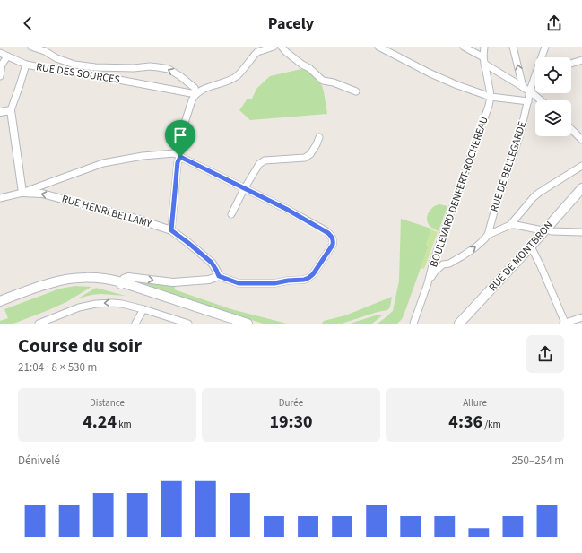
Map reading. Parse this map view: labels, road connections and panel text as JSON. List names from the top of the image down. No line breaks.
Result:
{"streets":{"main road":["RUE DE MONTBRON"],"street":["RUE DES SOURCES","RUE DE BELLEGARDE","BOULEVARD DENFERT-ROCHEREAU","RUE HENRI BELLAMY"]},"crossings":[["RUE DES SOURCES","RUE HENRI BELLAMY"],["RUE DE BELLEGARDE","BOULEVARD DENFERT-ROCHEREAU"]],"one_way":["RUE HENRI BELLAMY"],"page":{"header":"Pacely","heading":["Course du soir","21:04 · 8 × 530 m"],"stats":[["Distance","4.24 km"],["Durée","19:30"],["Allure","4:36 /km"]],"chart":["Dénivelé","250–254 m"]}}
